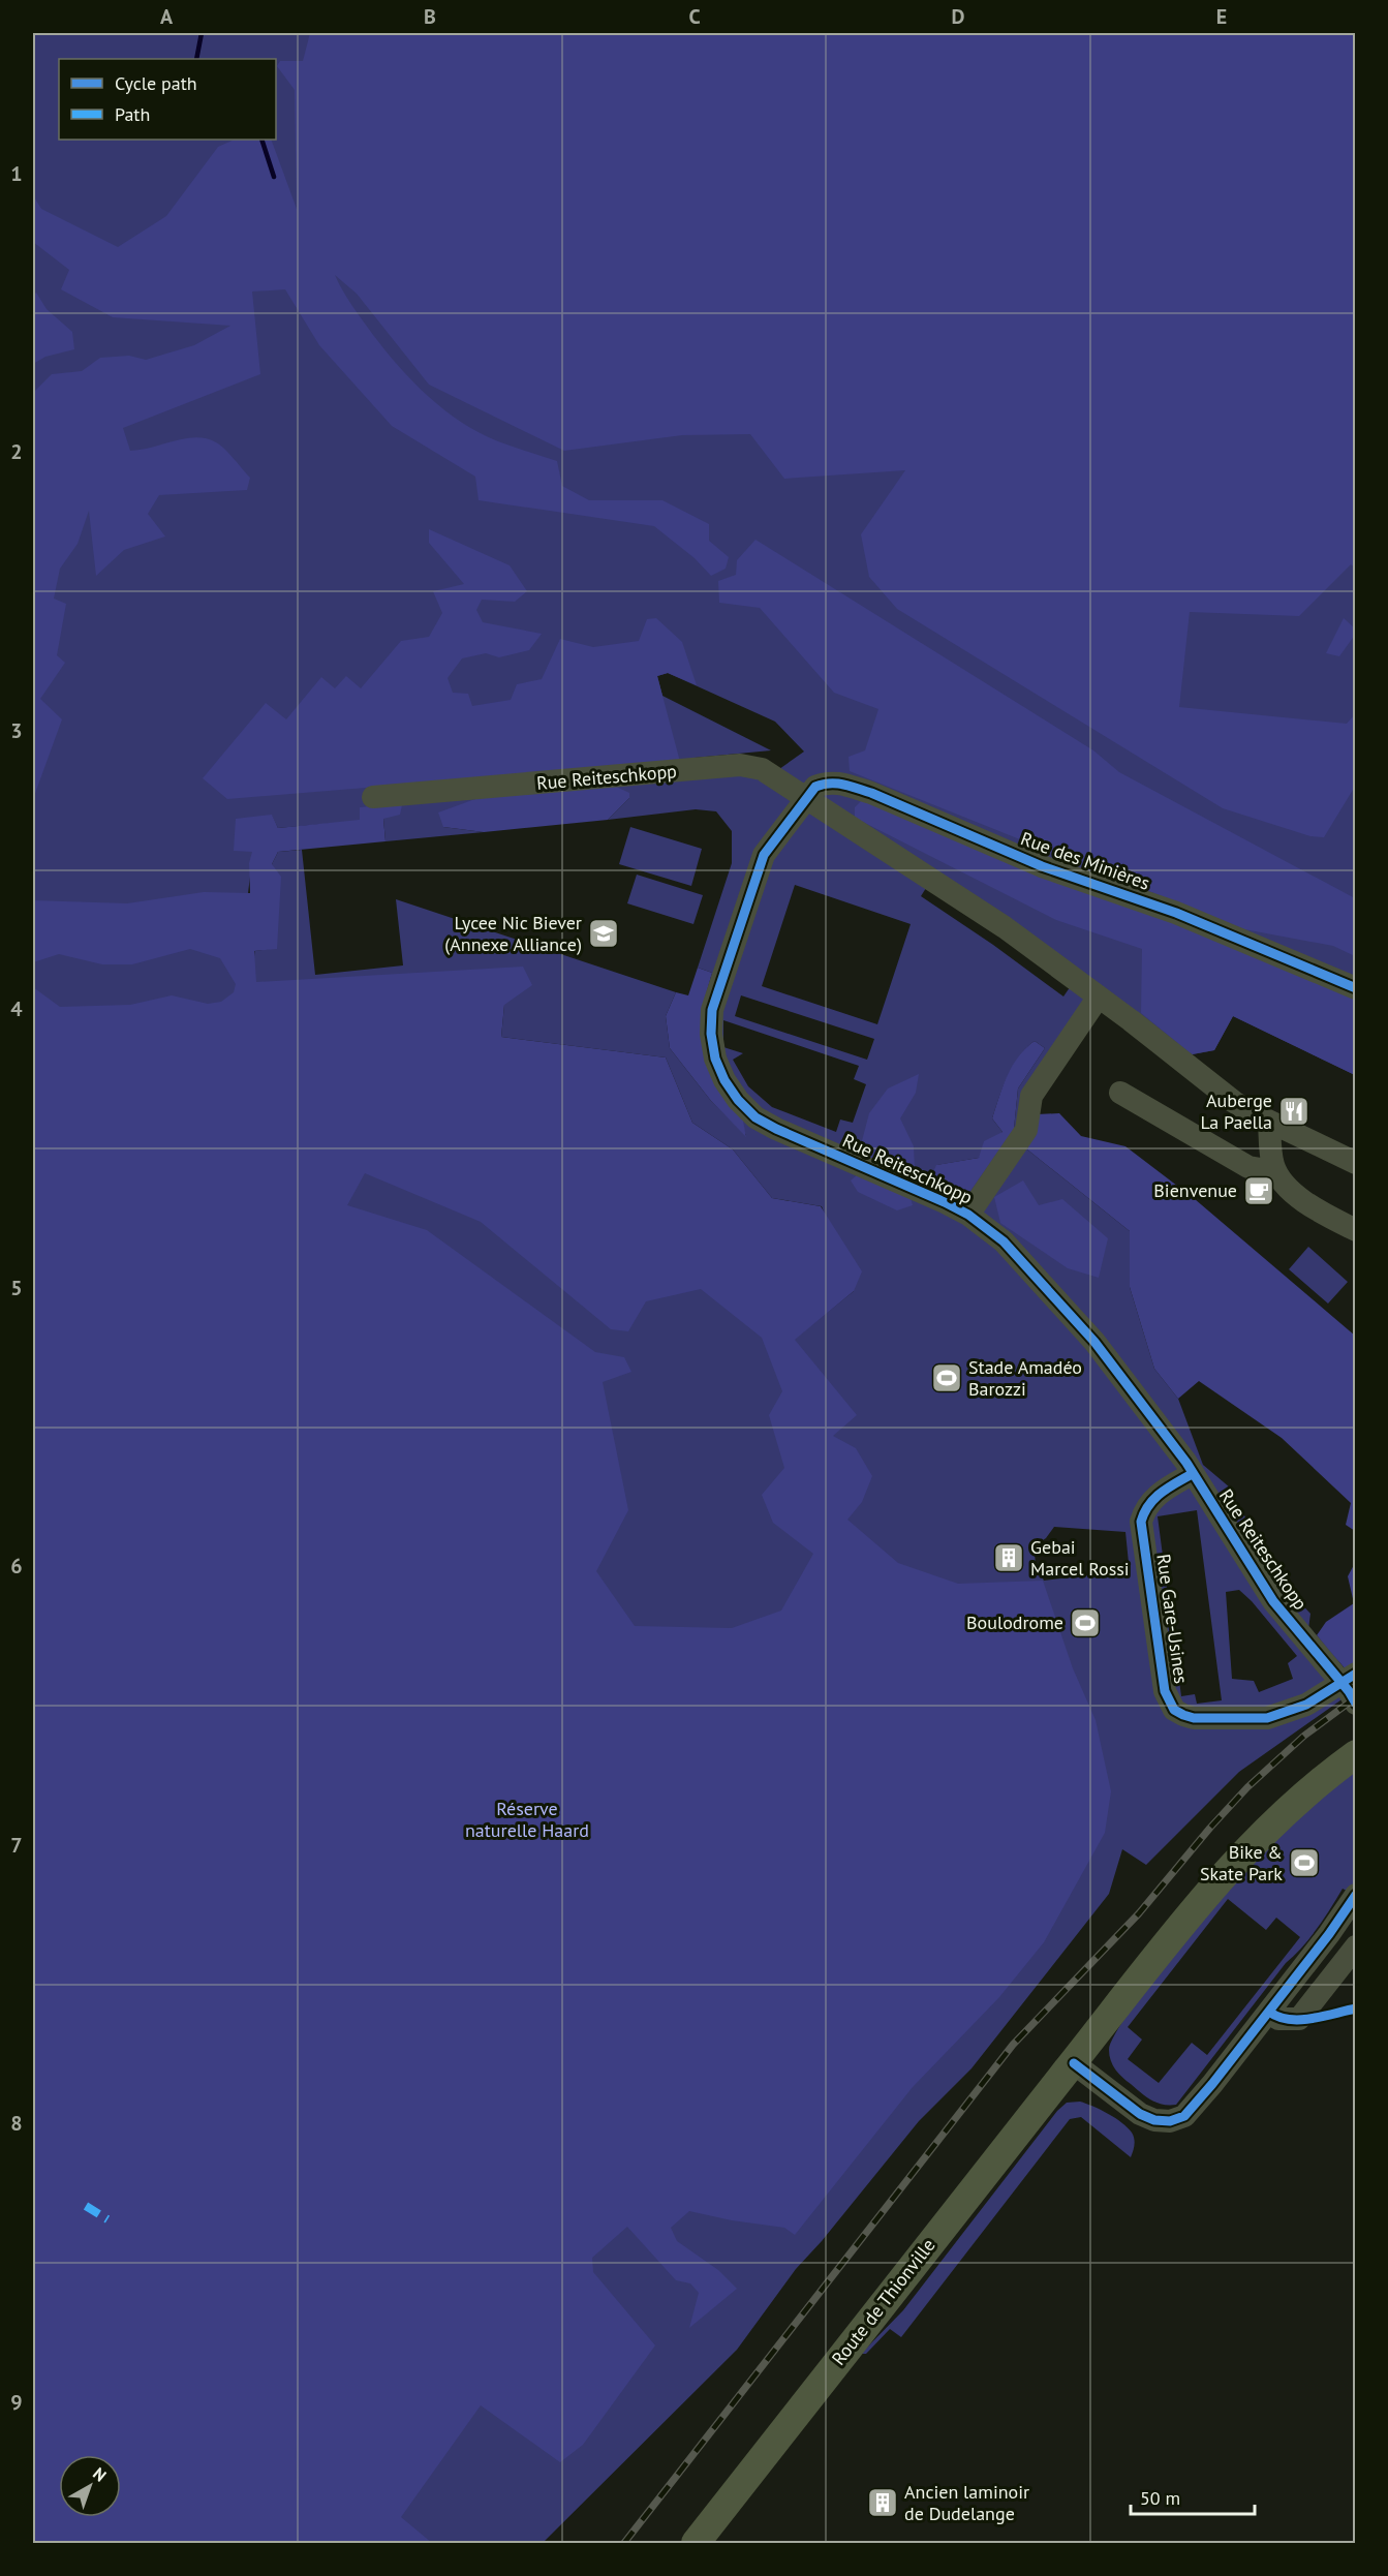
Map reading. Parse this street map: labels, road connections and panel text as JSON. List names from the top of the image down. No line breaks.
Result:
{"streets":{"main road":["Route de Thionville"],"street":["Rue Reiteschkopp","Rue des Minières","Rue Gare-Usines"]},"crossings":[["Rue Reiteschkopp","Rue des Minières"],["Rue Reiteschkopp","Rue Gare-Usines"]],"parks":["Réserve naturelle Haard"],"places":{"school or university":["Lycee Nic Biever (Annexe Alliance)"],"restaurant":["Auberge La Paella"],"cafe":["Bienvenue"],"sports":["Stade Amadéo Barozzi","Boulodrome","Bike & Skate Park"],"building":["Gebai Marcel Rossi","Ancien laminoir de Dudelange"]},"legend":["Cycle path","Path"],"scale_bar":"50 m","north":"top right","grid":{"columns":["A","B","C","D","E"],"rows":["1","2","3","4","5","6","7","8","9"]}}
